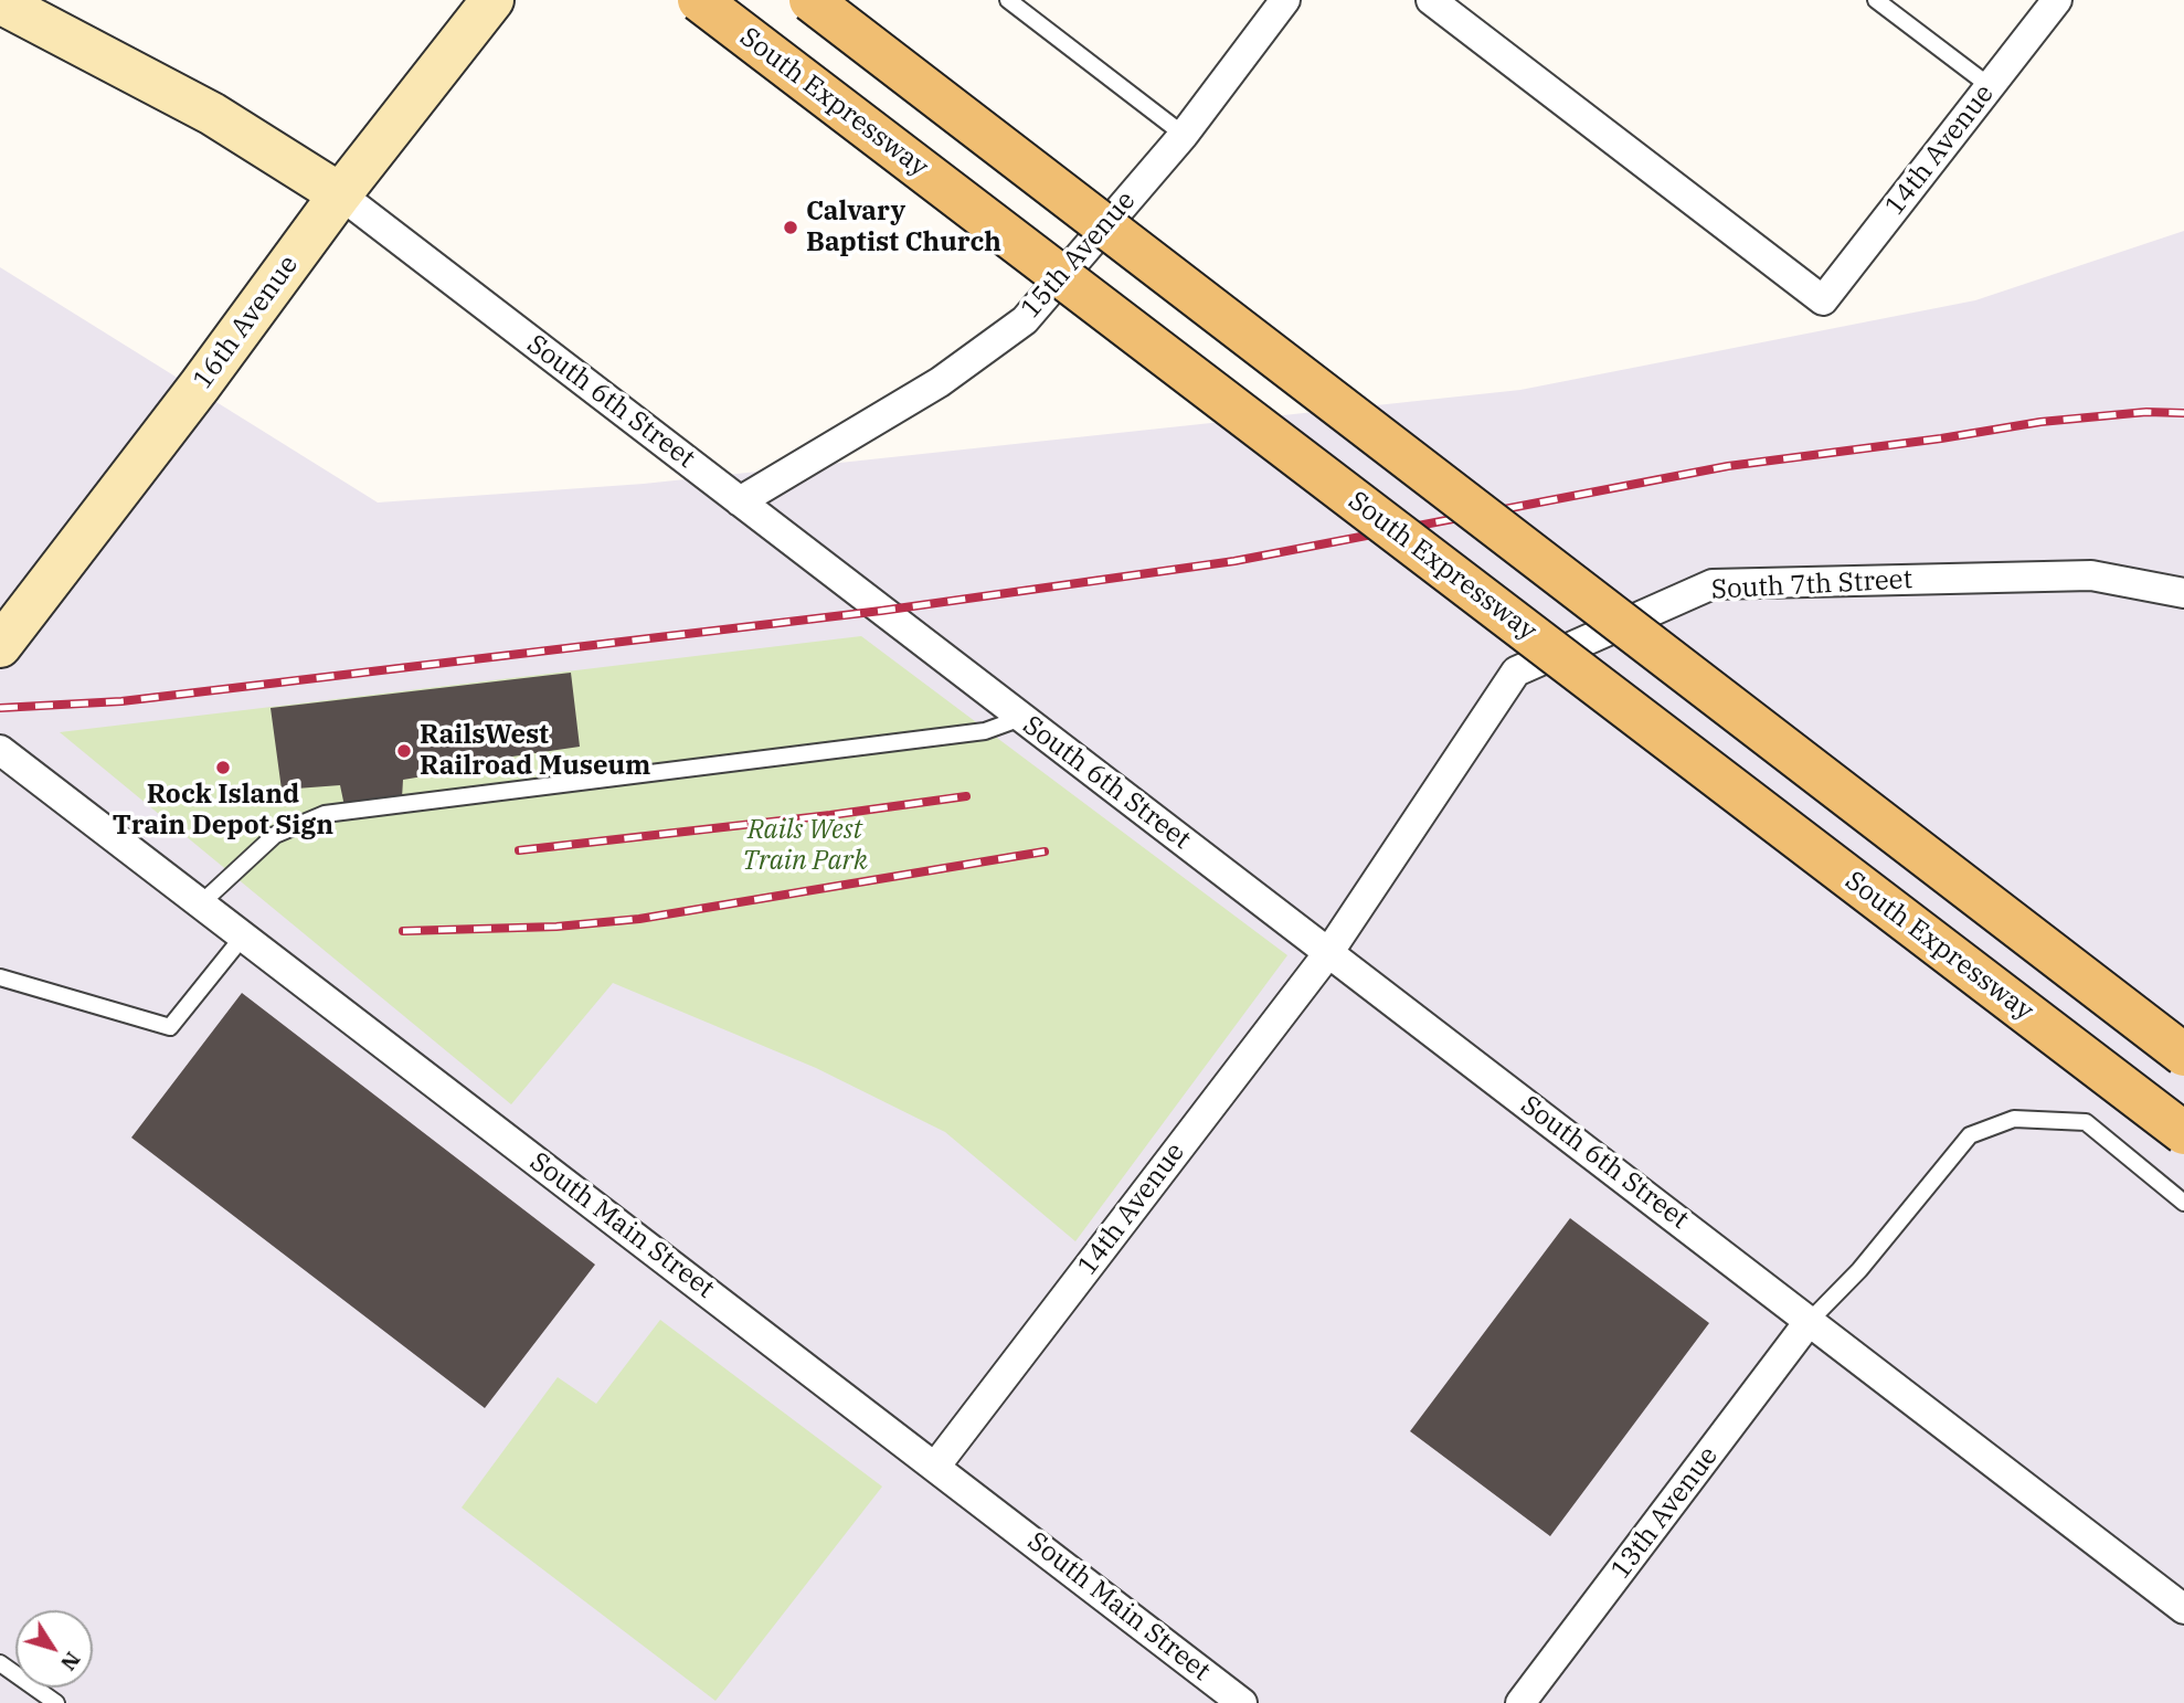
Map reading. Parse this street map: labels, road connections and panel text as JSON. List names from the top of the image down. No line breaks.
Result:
{"streets":{"main road":["South Expressway"],"street":["14th Avenue","15th Avenue","16th Avenue","South 6th Street","South 7th Street","South Main Street","13th Avenue"]},"crossings":[["14th Avenue","South 6th Street"],["14th Avenue","South 7th Street"],["14th Avenue","South Main Street"],["15th Avenue","South 6th Street"],["16th Avenue","South 6th Street"],["South 6th Street","South 7th Street"],["South 6th Street","13th Avenue"]],"parks":["Rails West Train Park"],"places":["Calvary Baptist Church","RailsWest Railroad Museum","Rock Island Train Depot Sign"],"north":"bottom right"}
